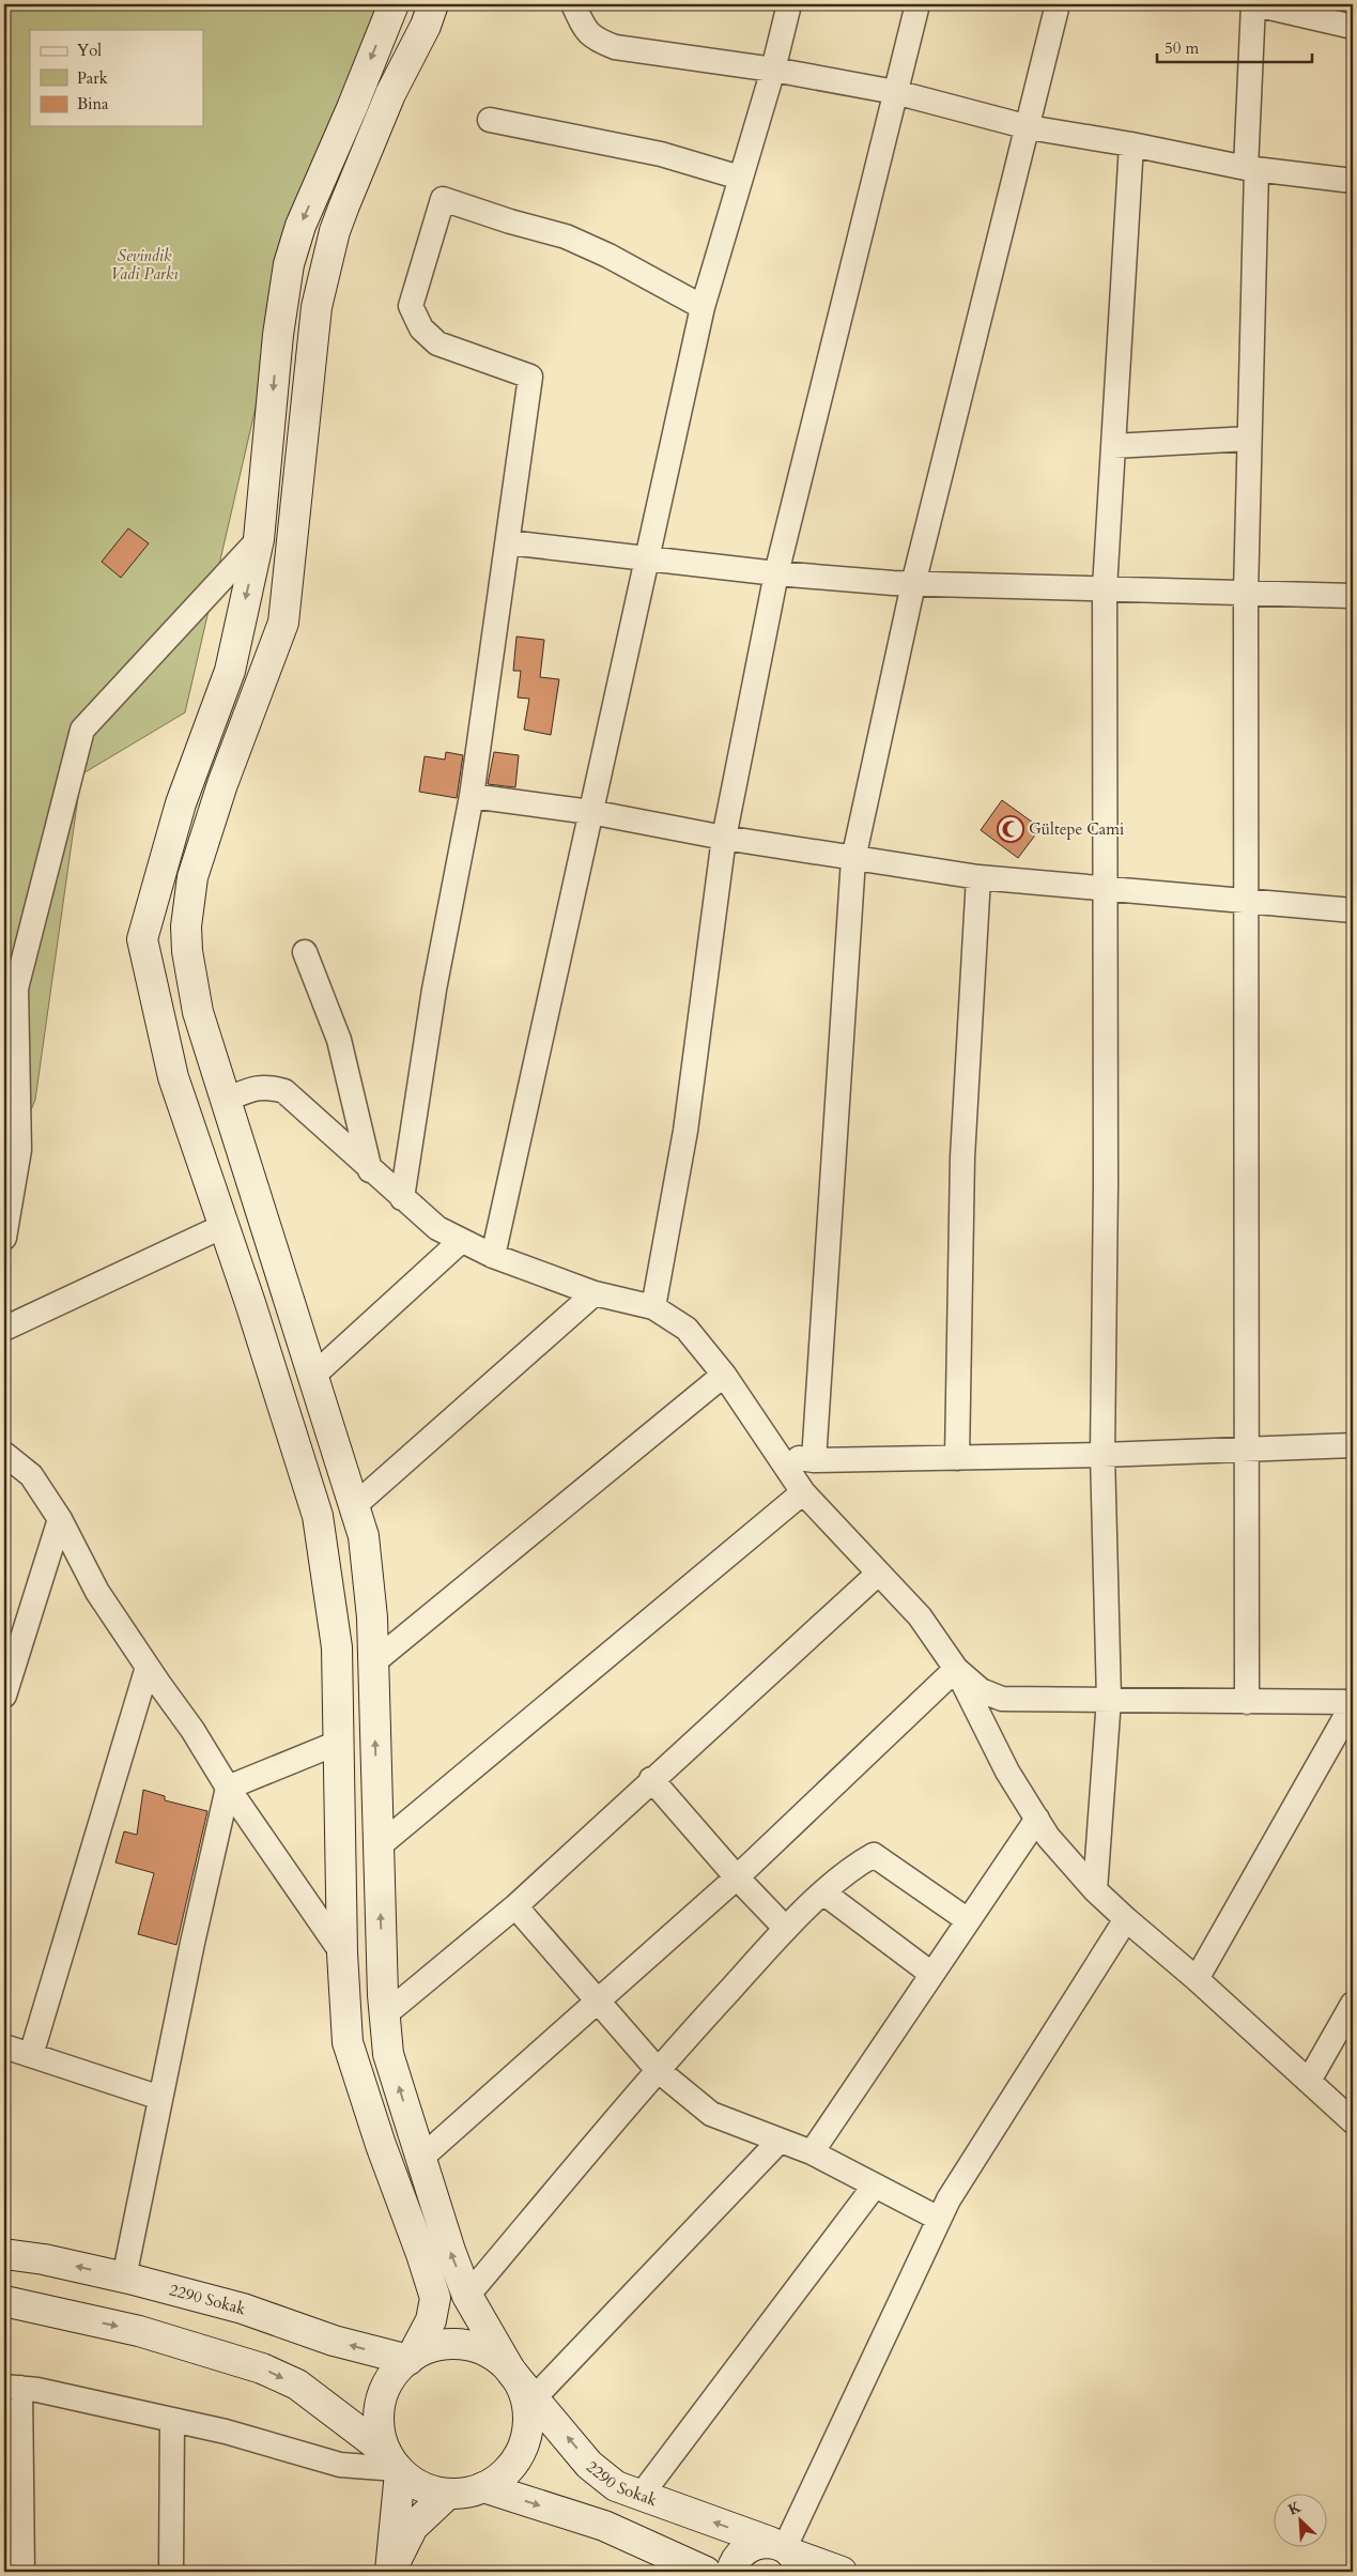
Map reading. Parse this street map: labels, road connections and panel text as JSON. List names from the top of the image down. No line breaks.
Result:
{"streets":{"main road":["2290 Sokak"]},"parks":["Sevindik Vadi Parkı"],"places":{"mosque":["Gültepe Cami"]},"legend":["Yol","Park","Bina"],"scale_bar":"50 m","north":"top left"}
